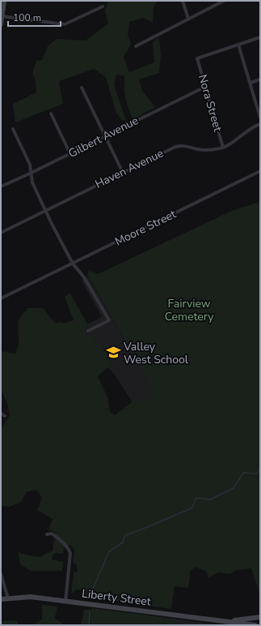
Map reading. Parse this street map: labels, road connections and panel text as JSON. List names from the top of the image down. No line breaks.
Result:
{"streets":{"main road":["Liberty Street"],"street":["Nora Street","Gilbert Avenue","Haven Avenue","Moore Street"]},"crossings":[["Nora Street","Gilbert Avenue"],["Nora Street","Haven Avenue"]],"parks":["Fairview Cemetery"],"places":{"school or university":["Valley West School"]},"scale_bar":"100 m"}
